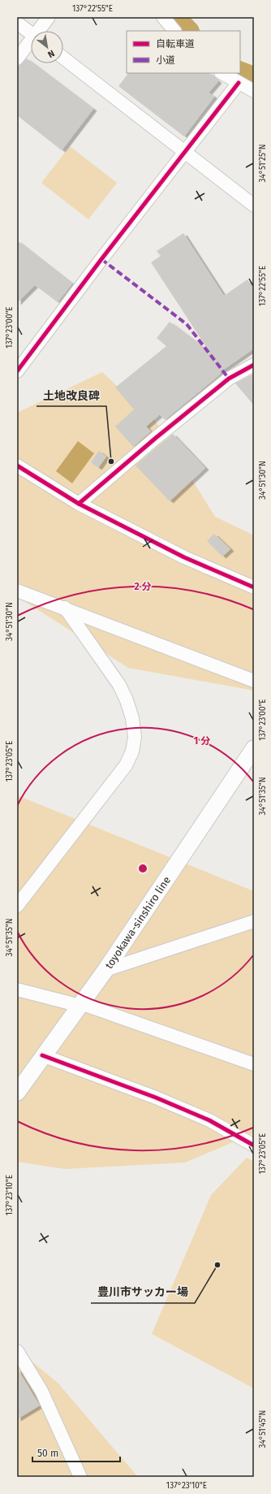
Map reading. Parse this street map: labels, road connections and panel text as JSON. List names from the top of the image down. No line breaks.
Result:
{"streets":{"main road":["toyokawa-sinshiro line"]},"places":["土地改良碑","豊川市サッカー場"],"legend":["自転車道","小道"],"scale_bar":"50 m","north":"bottom right","coordinates":["137°22'55\"E","34°51'25\"N","137°23'00\"E","34°51'30\"N","137°23'05\"E","34°51'35\"N","137°23'10\"E","34°51'45\"N"],"rings":["2 分","1 分"]}
